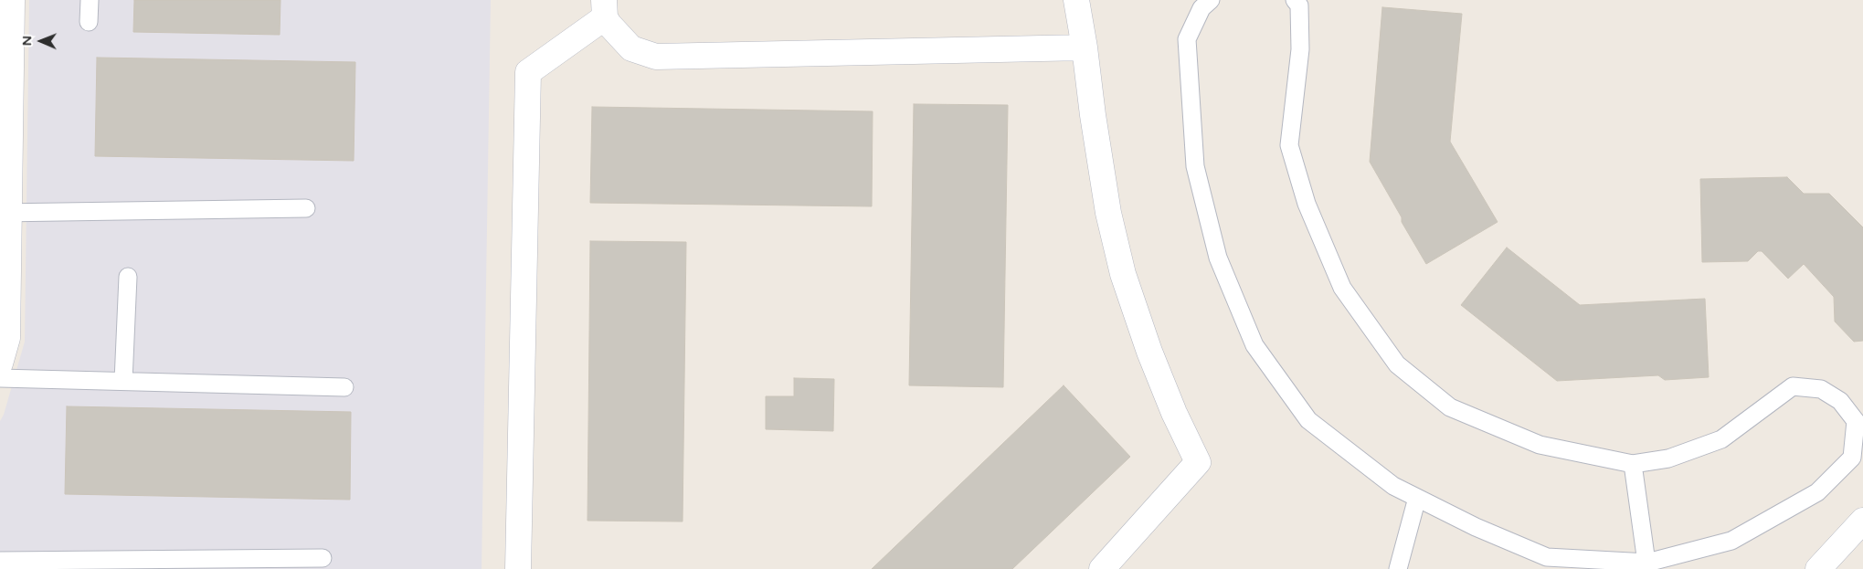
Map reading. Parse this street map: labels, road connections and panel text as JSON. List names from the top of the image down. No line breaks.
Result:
{"north":"left"}
